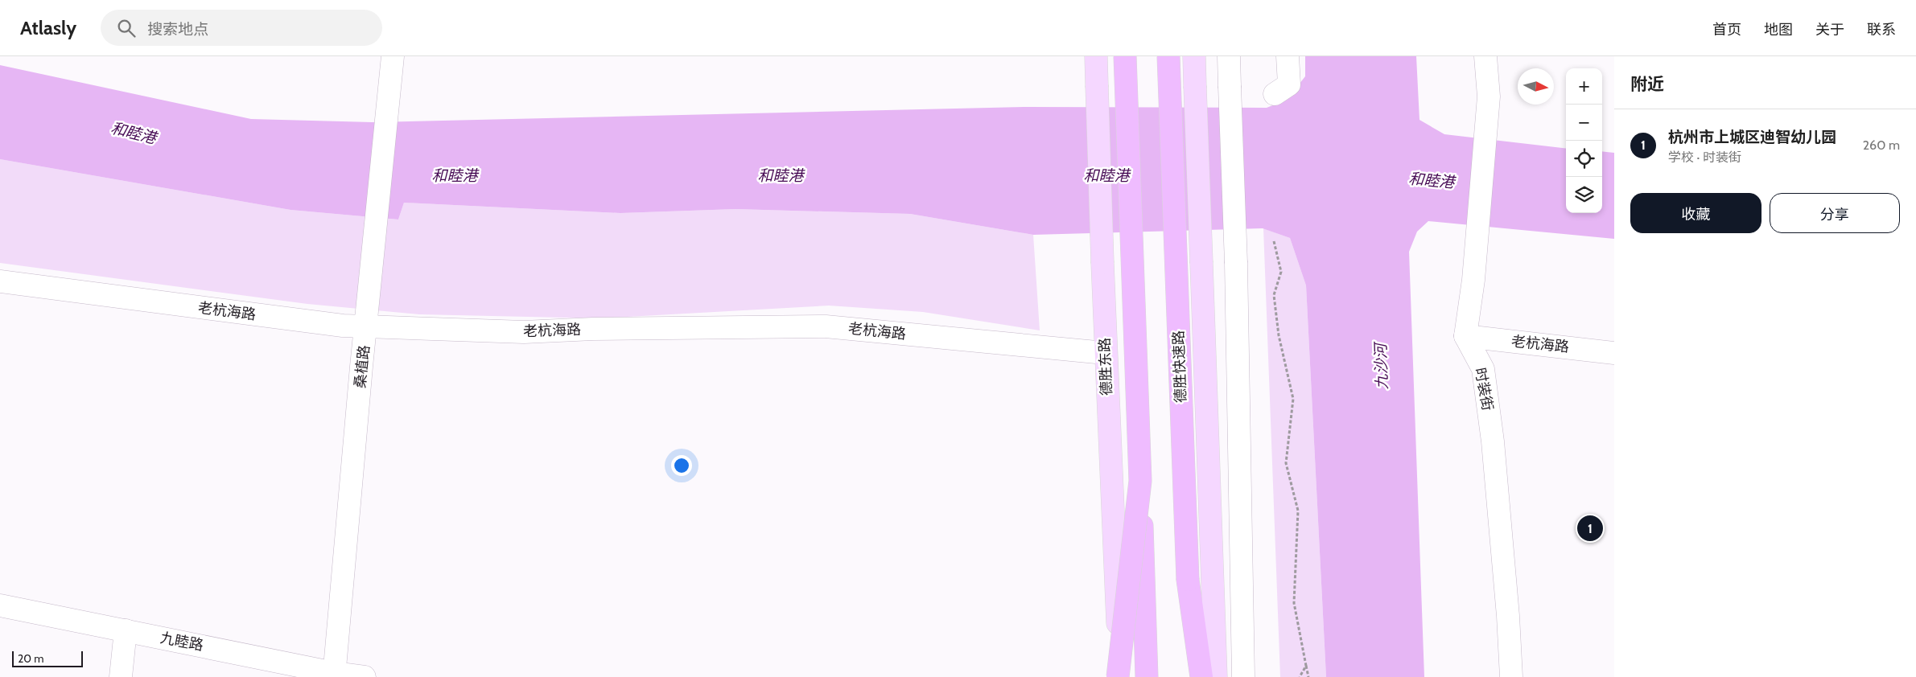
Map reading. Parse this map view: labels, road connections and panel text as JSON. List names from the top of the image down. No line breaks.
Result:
{"streets":{"highway":["德胜快速路"],"main road":["德胜东路"],"street":["老杭海路","桑植路","时装街","九睦路"]},"crossings":[["老杭海路","桑植路"],["老杭海路","德胜东路"],["老杭海路","时装街"],["桑植路","九睦路"]],"water":["和睦港","九沙河"],"scale_bar":"20 m","north":"right","page":{"header":"Atlasly","search":"搜索地点","nav":["首页","地图","关于","联系"],"heading":"附近","map_buttons":["+","−"],"list":[{"mark":"1","name":"杭州市上城区迪智幼儿园","note":"学校 · 时装街","value":"260 m"}],"buttons":["收藏","分享"],"pins":"1","scale":"20 m"}}
